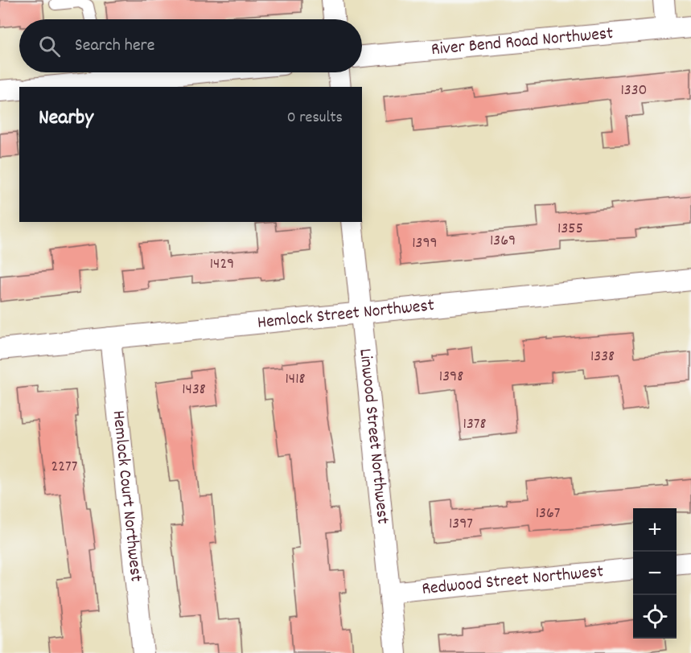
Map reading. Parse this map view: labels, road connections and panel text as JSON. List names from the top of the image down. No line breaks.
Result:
{"streets":{"street":["River Bend Road Northwest","Hemlock Street Northwest","Linwood Street Northwest","Hemlock Court Northwest","Redwood Street Northwest"]},"crossings":[["Hemlock Street Northwest","Linwood Street Northwest"],["Hemlock Street Northwest","Hemlock Court Northwest"],["Linwood Street Northwest","Redwood Street Northwest"]],"house_numbers":["1330","1355","1369","1399","1429","1338","1398","1418","1438","1378","2277","1367","1397"],"page":{"search":"Search here","heading":["Nearby","0 results"],"map_buttons":["+","−"]}}
